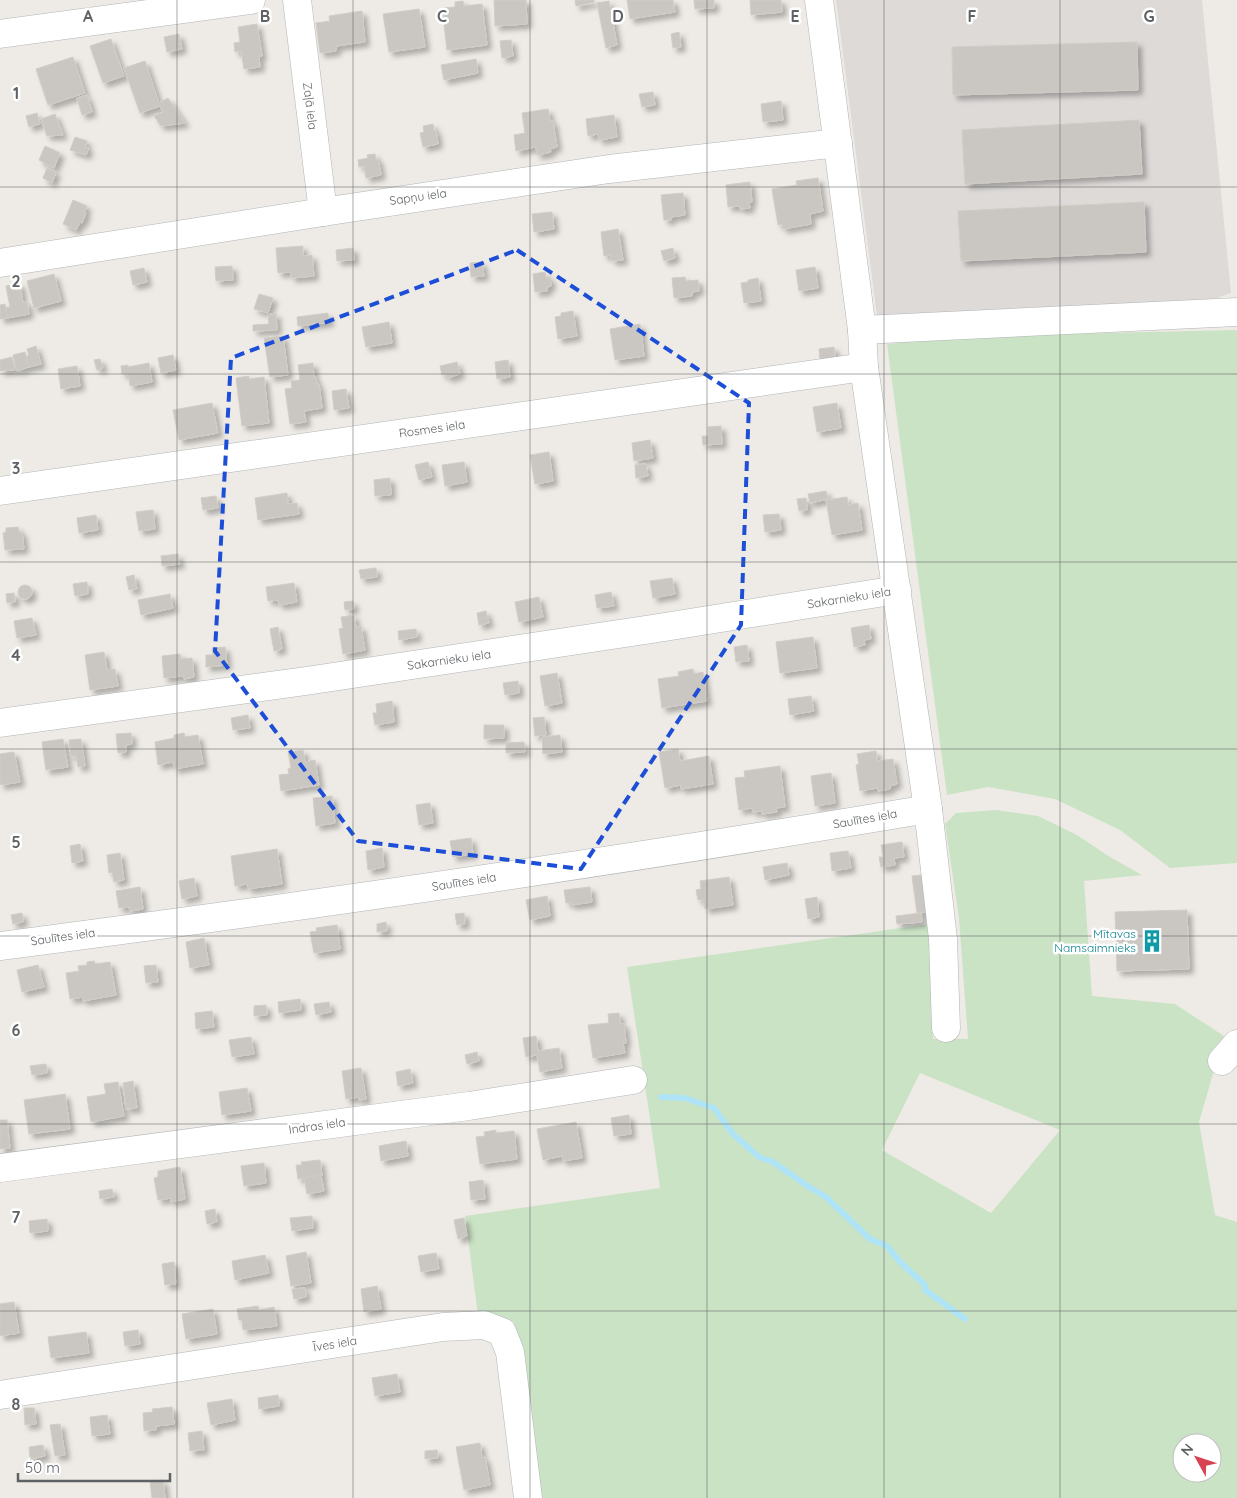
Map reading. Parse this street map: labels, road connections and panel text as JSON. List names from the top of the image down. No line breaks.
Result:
{"streets":{"street":["Zaļā iela","Sapņu iela","Rosmes iela","Sakarnieku iela","Saulītes iela","Indras iela","Īves iela"]},"crossings":[["Zaļā iela","Sapņu iela"]],"places":{"building":["Mītavas Namsaimnieks"]},"scale_bar":"50 m","north":"top left","grid":{"columns":["A","B","C","D","E","F","G"],"rows":["1","2","3","4","5","6","7","8"]}}
